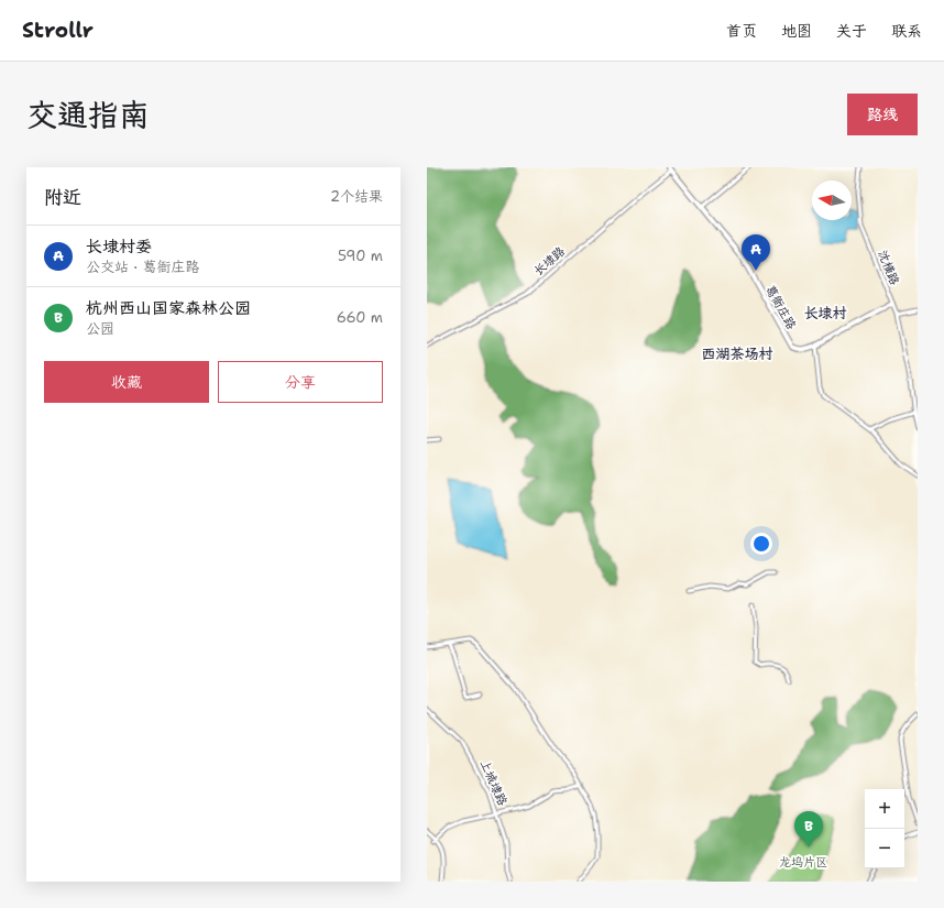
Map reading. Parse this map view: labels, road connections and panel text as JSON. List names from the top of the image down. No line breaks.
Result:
{"streets":{"street":["长埭路","沈横路","葛衙庄路","上城埭路"]},"crossings":[["长埭路","葛衙庄路"],["沈横路","葛衙庄路"]],"districts":["长埭村","西湖茶场村"],"parks":["龙坞片区"],"north":"left","page":{"header":"Strollr","nav":["首页","地图","关于","联系"],"title":"交通指南","buttons":["路线",["收藏","分享"]],"heading":["附近","2个结果"],"list":[{"mark":"A","name":"长埭村委","note":"公交站 · 葛衙庄路","value":"590 m"},{"mark":"B","name":"杭州西山国家森林公园","note":"公园","value":"660 m"}],"pins":["A","B"],"map_buttons":["+","−"]}}
